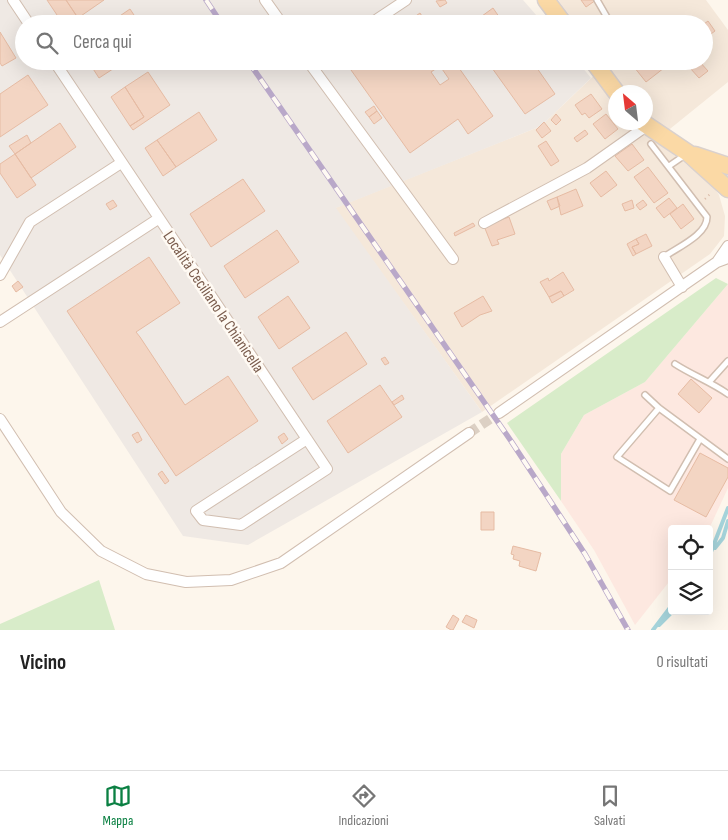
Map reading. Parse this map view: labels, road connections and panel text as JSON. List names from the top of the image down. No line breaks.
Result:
{"streets":{"street":["Località Ceciliano la Chianicella"]},"north":"top left","page":{"search":"Cerca qui","heading":["Vicino","0 risultati"],"nav":["Mappa","Indicazioni","Salvati"]}}
